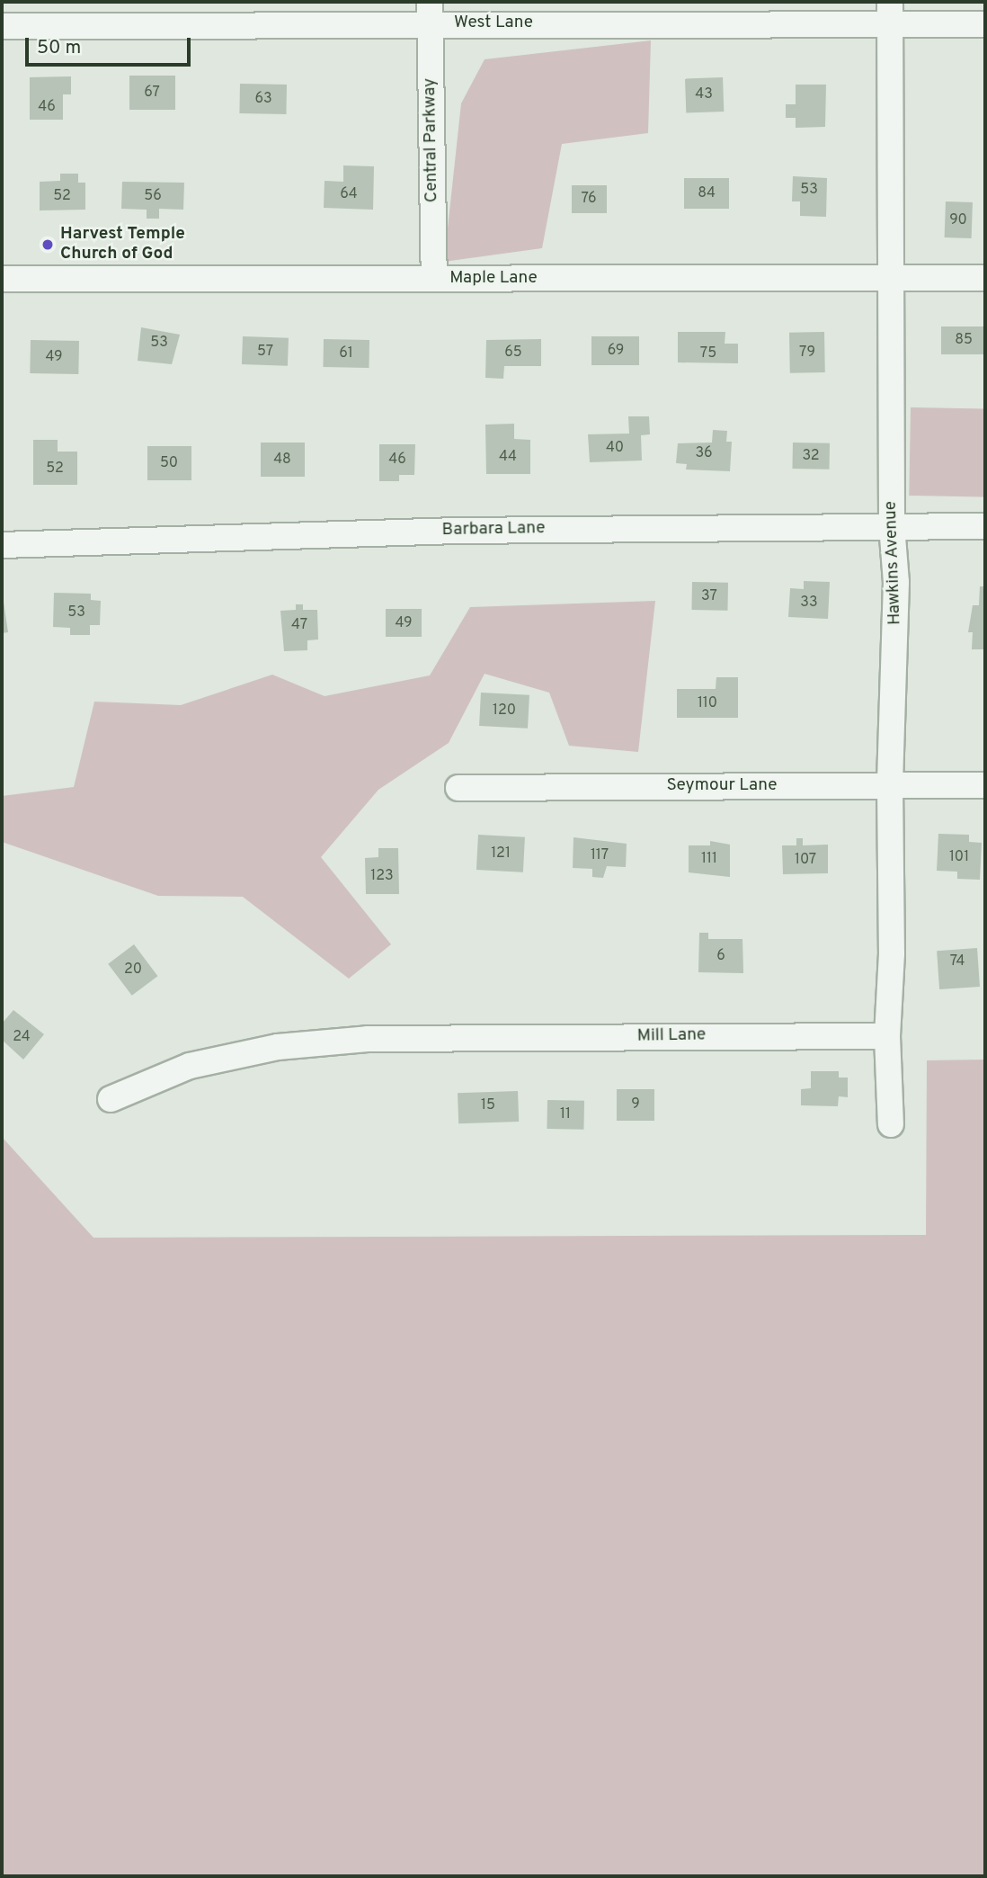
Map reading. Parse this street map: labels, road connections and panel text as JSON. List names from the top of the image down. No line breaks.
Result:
{"streets":{"street":["West Lane","Central Parkway","Maple Lane","Barbara Lane","Hawkins Avenue","Seymour Lane","Mill Lane"]},"crossings":[["West Lane","Central Parkway"],["West Lane","Hawkins Avenue"],["Central Parkway","Maple Lane"],["Maple Lane","Hawkins Avenue"],["Barbara Lane","Hawkins Avenue"],["Hawkins Avenue","Seymour Lane"],["Hawkins Avenue","Mill Lane"]],"places":["Harvest Temple Church of God"],"house_numbers":["67","43","63","46","53","84","64","52","56","76","90","85","53","69","57","65","79","61","75","49","40","36","32","44","48","46","50","52","37","33","53","49","47","110","120","121","117","101","111","107","123","6","74","20","24","9","15","11"],"scale_bar":"50 m"}
